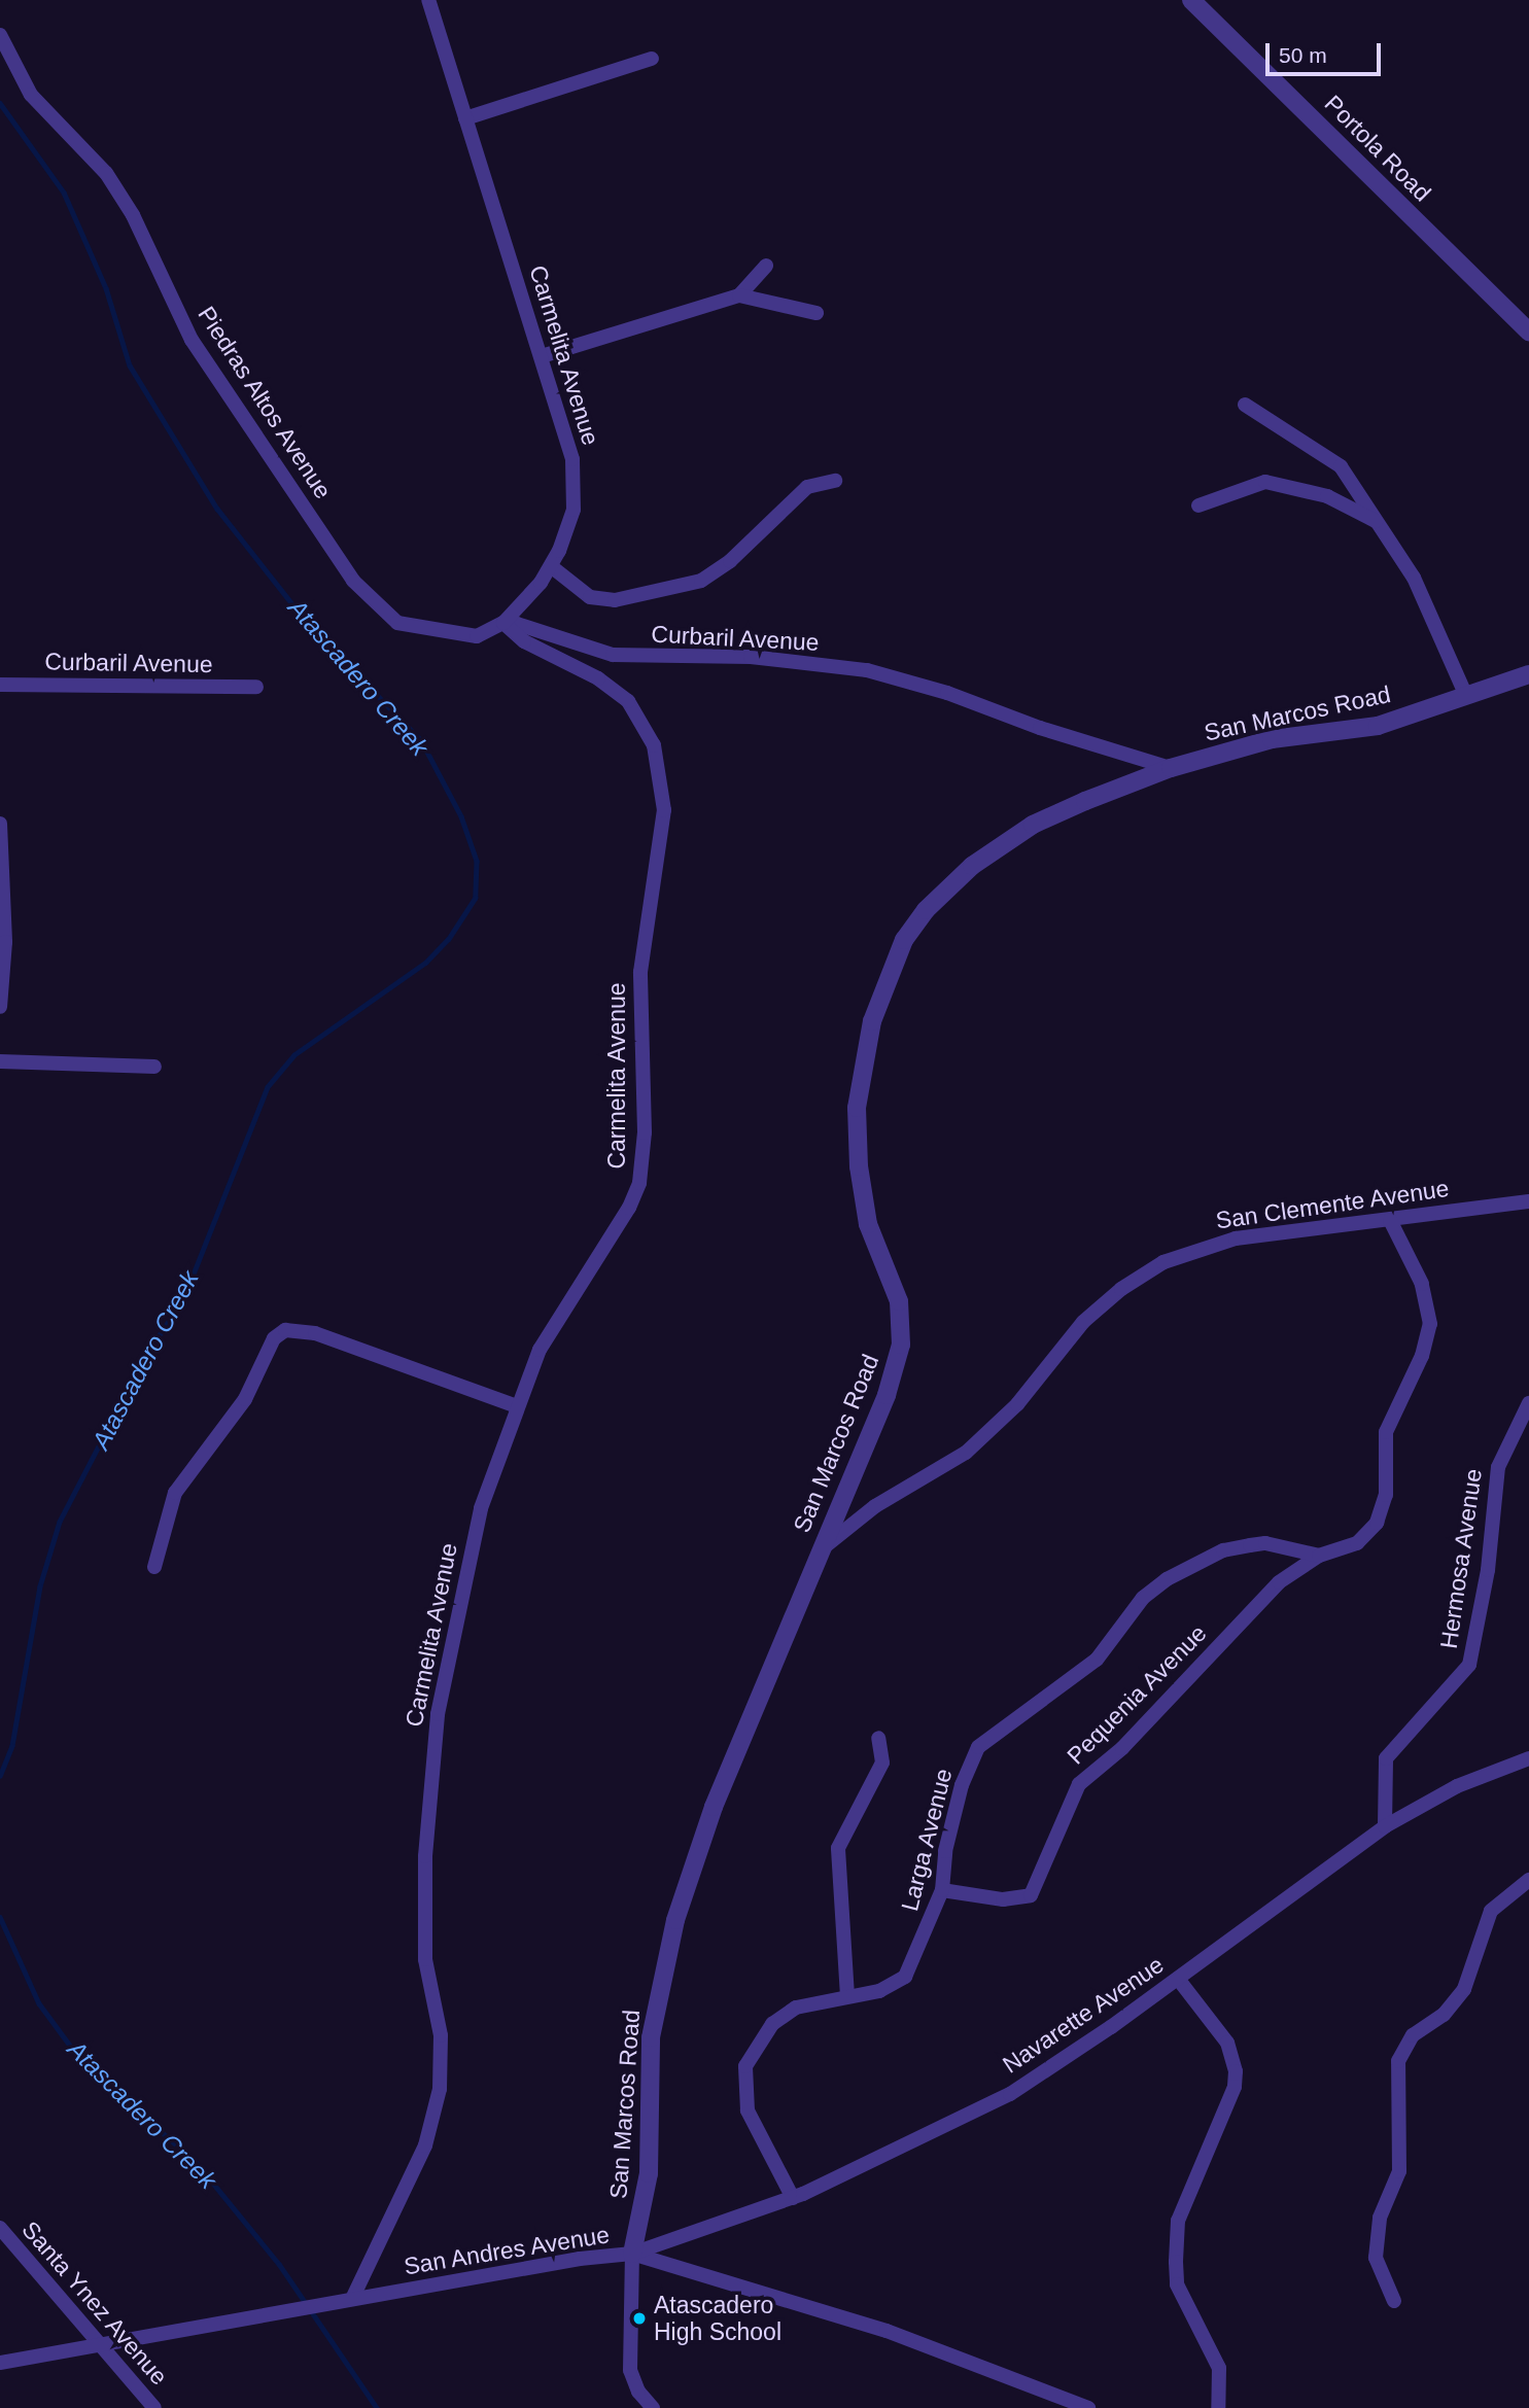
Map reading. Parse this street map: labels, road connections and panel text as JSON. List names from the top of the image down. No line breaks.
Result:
{"streets":{"street":["Portola Road","Carmelita Avenue","Piedras Altos Avenue","Curbaril Avenue","San Marcos Road","San Clemente Avenue","Hermosa Avenue","Pequenia Avenue","Larga Avenue","Navarette Avenue","San Andres Avenue","Santa Ynez Avenue"]},"crossings":[["Carmelita Avenue","Piedras Altos Avenue"],["Carmelita Avenue","Curbaril Avenue"],["Carmelita Avenue","San Andres Avenue"],["Piedras Altos Avenue","Curbaril Avenue"],["Curbaril Avenue","San Marcos Road"],["San Marcos Road","San Clemente Avenue"],["San Marcos Road","Navarette Avenue"],["San Marcos Road","San Andres Avenue"],["Hermosa Avenue","Navarette Avenue"],["Pequenia Avenue","Larga Avenue"],["Larga Avenue","Navarette Avenue"],["Navarette Avenue","San Andres Avenue"],["San Andres Avenue","Santa Ynez Avenue"]],"water":["Atascadero Creek"],"places":["Atascadero High School"],"scale_bar":"50 m"}
